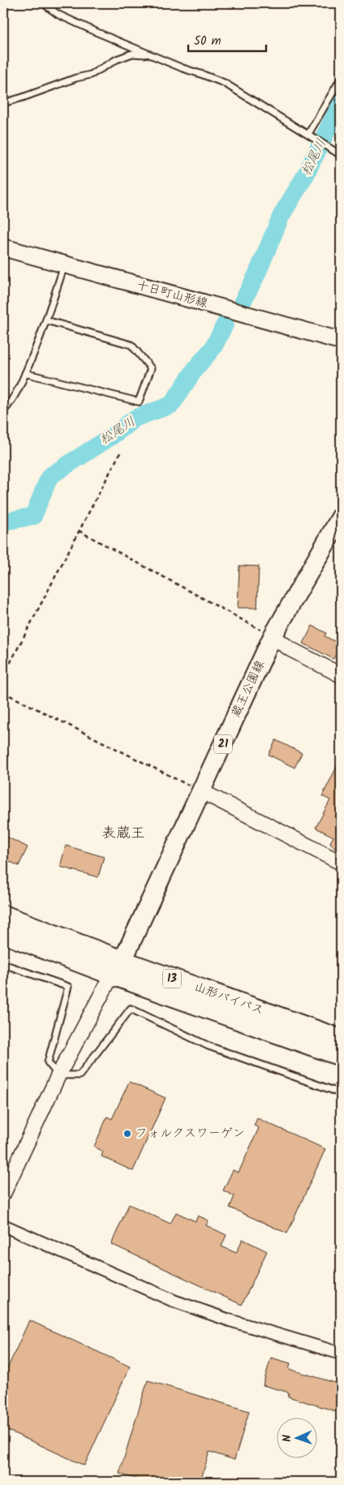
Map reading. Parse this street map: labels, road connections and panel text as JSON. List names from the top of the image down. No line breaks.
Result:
{"streets":{"highway":["13","山形バイパス"],"main road":["十日町山形線","蔵王公園線","21"]},"crossings":[["蔵王公園線","山形バイパス"]],"districts":["表蔵王"],"water":["松尾川"],"places":["フォルクスワーゲン"],"scale_bar":"50 m","north":"left"}
